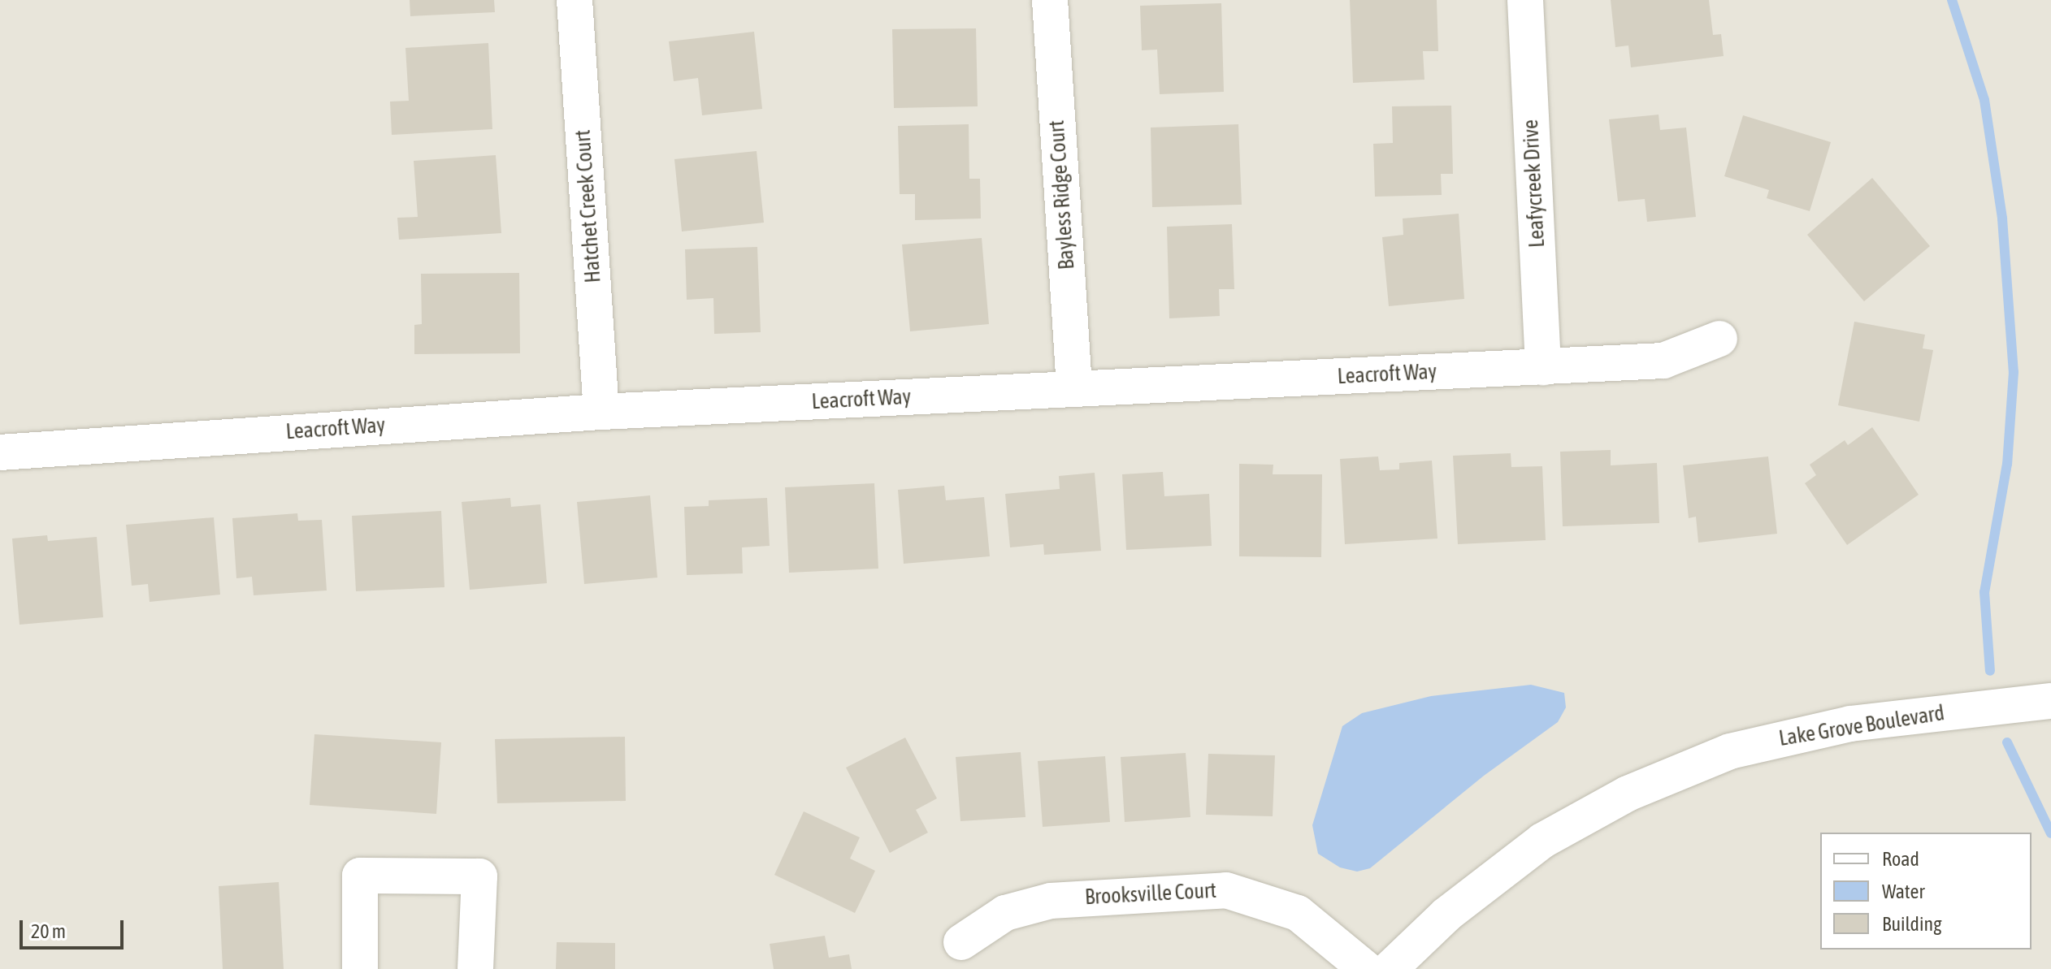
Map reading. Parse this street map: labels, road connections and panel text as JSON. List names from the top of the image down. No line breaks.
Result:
{"streets":{"street":["Leafycreek Drive","Bayless Ridge Court","Hatchet Creek Court","Leacroft Way","Lake Grove Boulevard","Brooksville Court"]},"crossings":[["Leafycreek Drive","Leacroft Way"],["Bayless Ridge Court","Leacroft Way"],["Hatchet Creek Court","Leacroft Way"]],"legend":["Road","Water","Building"],"scale_bar":"20 m"}
